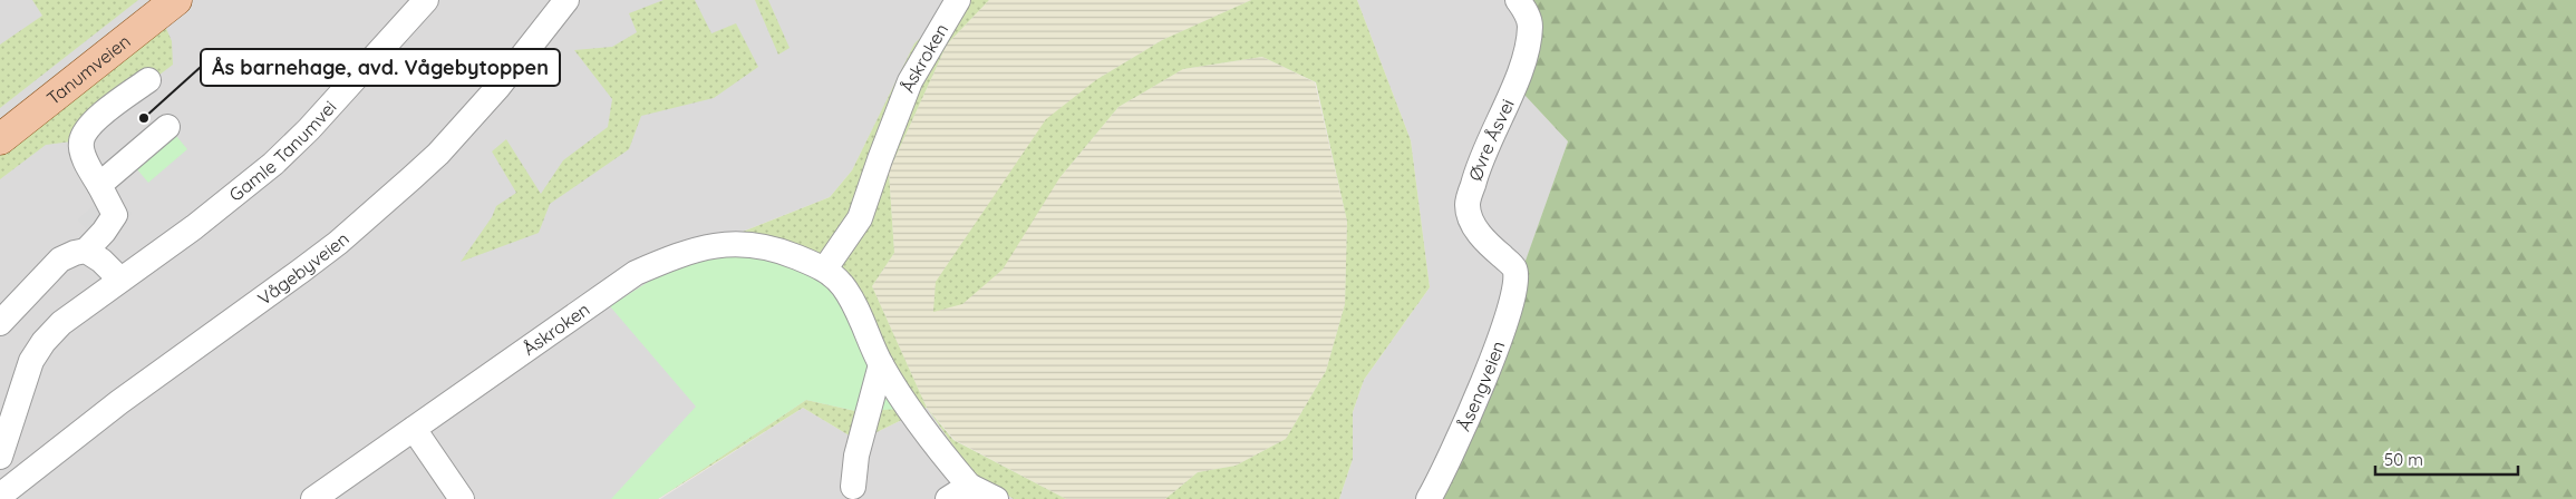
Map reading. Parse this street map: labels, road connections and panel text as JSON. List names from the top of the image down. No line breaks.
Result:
{"streets":{"main road":["Tanumveien"],"street":["Åskroken","Øvre Åsvei","Gamle Tanumvei","Vågebyveien","Åsengveien"]},"crossings":[["Øvre Åsvei","Åsengveien"]],"places":["Ås barnehage, avd. Vågebytoppen"],"scale_bar":"50 m"}
